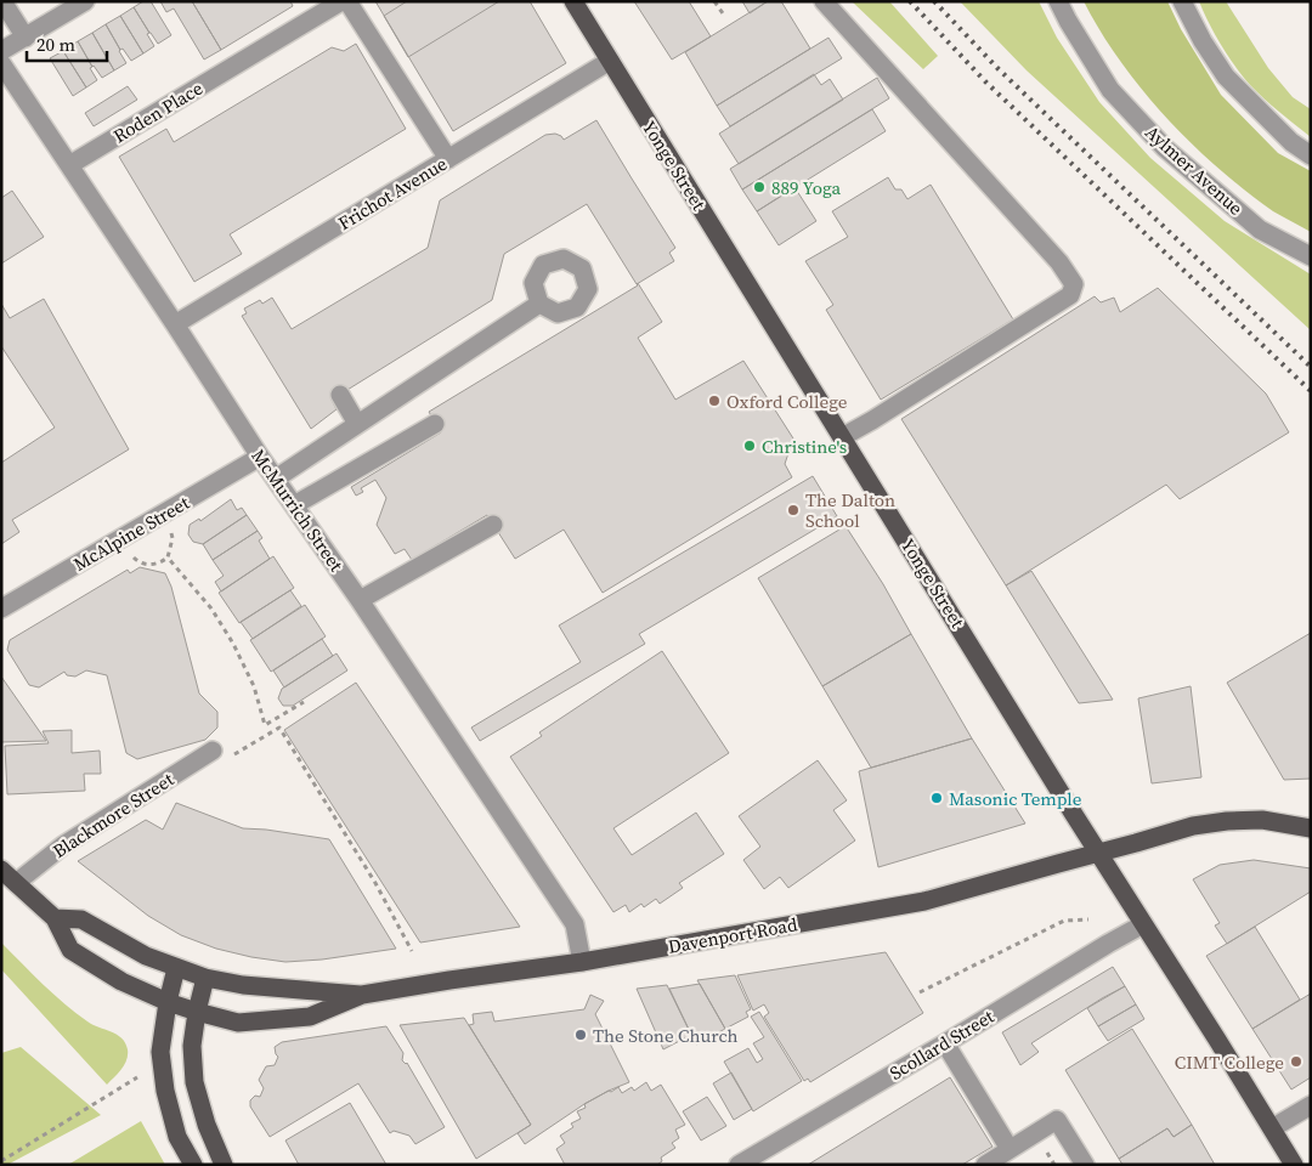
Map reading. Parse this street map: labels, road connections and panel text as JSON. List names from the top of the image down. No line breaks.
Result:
{"streets":{"main road":["Yonge Street","Davenport Road"],"street":["Roden Place","Aylmer Avenue","Frichot Avenue","McMurrich Street","McAlpine Street","Blackmore Street","Scollard Street"]},"crossings":[["Roden Place","McMurrich Street"],["Yonge Street","Frichot Avenue"],["Yonge Street","Davenport Road"],["Yonge Street","Scollard Street"],["Frichot Avenue","McMurrich Street"],["McMurrich Street","McAlpine Street"],["McMurrich Street","Davenport Road"],["Blackmore Street","Davenport Road"]],"places":["889 Yoga","Oxford College","Christine's","The Dalton School","Masonic Temple","The Stone Church","CIMT College"],"scale_bar":"20 m"}
